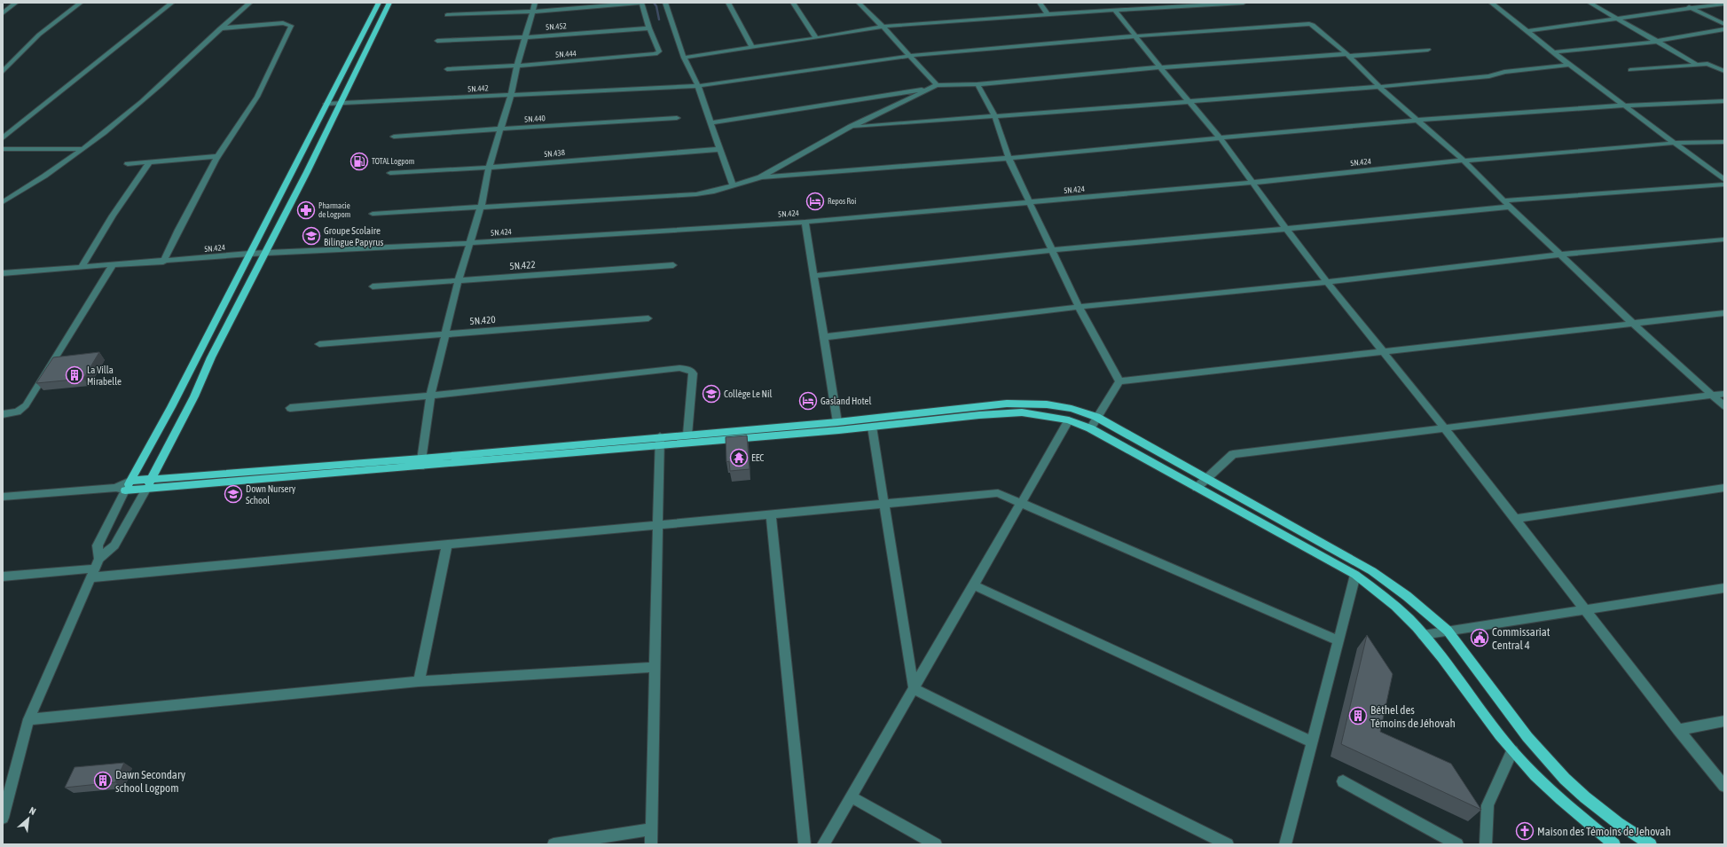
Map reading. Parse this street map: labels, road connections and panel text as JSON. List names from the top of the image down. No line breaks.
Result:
{"streets":{"street":["5N.452","5N.444","5N.442","5N.440","5N.438","5N.424","5N.422","5N.420"]},"crossings":[["5N.452","5N.444"],["5N.442","5N.424"]],"places":{"fuel station":["TOTAL Logpom"],"hotel":["Repos Roi","Gasland Hotel"],"pharmacy":["Pharmacie de Logpom"],"school or university":["Groupe Scolaire Bilingue Papyrus","Collège Le Nil","Down Nursery School"],"building":["La Villa Mirabelle","Béthel des Témoins de Jéhovah","Dawn Secondary school Logpom"],"temple":["EEC"],"public building":["Commissariat Central 4"],"church":["Maison des Témoins de Jehovah"]},"north":"top right"}
